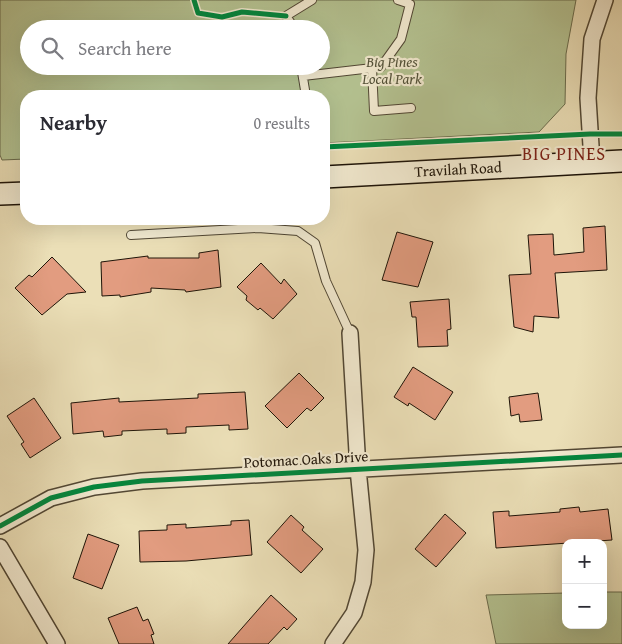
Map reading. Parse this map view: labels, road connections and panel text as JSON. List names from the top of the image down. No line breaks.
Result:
{"streets":{"main road":["Travilah Road"],"street":["Potomac Oaks Drive"]},"districts":["BIG PINES"],"parks":["Big Pines Local Park"],"page":{"search":"Search here","heading":["Nearby","0 results"],"map_buttons":["+","−"]}}
